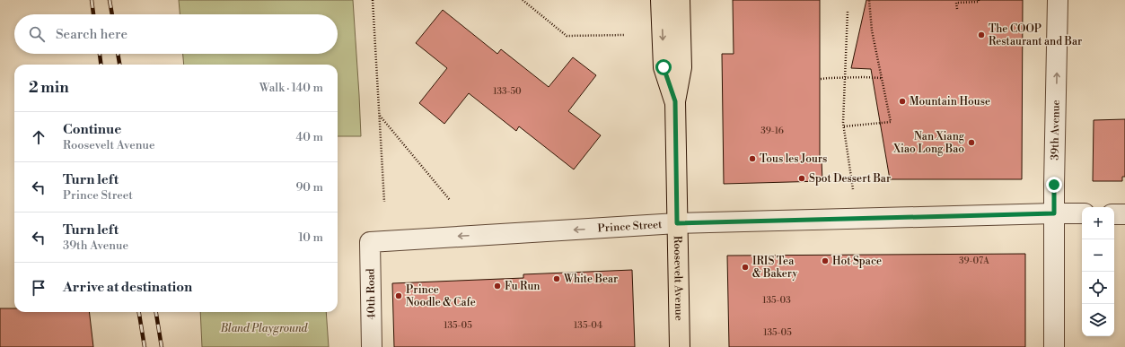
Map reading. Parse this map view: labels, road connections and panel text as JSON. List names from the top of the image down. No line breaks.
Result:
{"streets":{"main road":["Roosevelt Avenue"],"street":["39th Avenue","Prince Street","40th Road"]},"crossings":[["39th Avenue","Prince Street"],["Prince Street","Roosevelt Avenue"],["Prince Street","40th Road"]],"one_way":["39th Avenue","Prince Street"],"parks":["Bland Playground"],"places":["The COOP Restaurant and Bar","Mountain House","Nan Xiang Xiao Long Bao","Tous les Jours","Spot Dessert Bar","Hot Space","IRIS Tea & Bakery","White Bear","Fu Run","Prince Noodle & Cafe"],"house_numbers":["133-50","39-16","39-07A","135-03","135-05","135-04","135-05"],"page":{"search":"Search here","heading":["2 min","Walk · 140 m"],"list":[["Continue","Roosevelt Avenue","40 m"],["Turn left","Prince Street","90 m"],["Turn left","39th Avenue","10 m"],"Arrive at destination"],"map_buttons":["+","−"]}}
